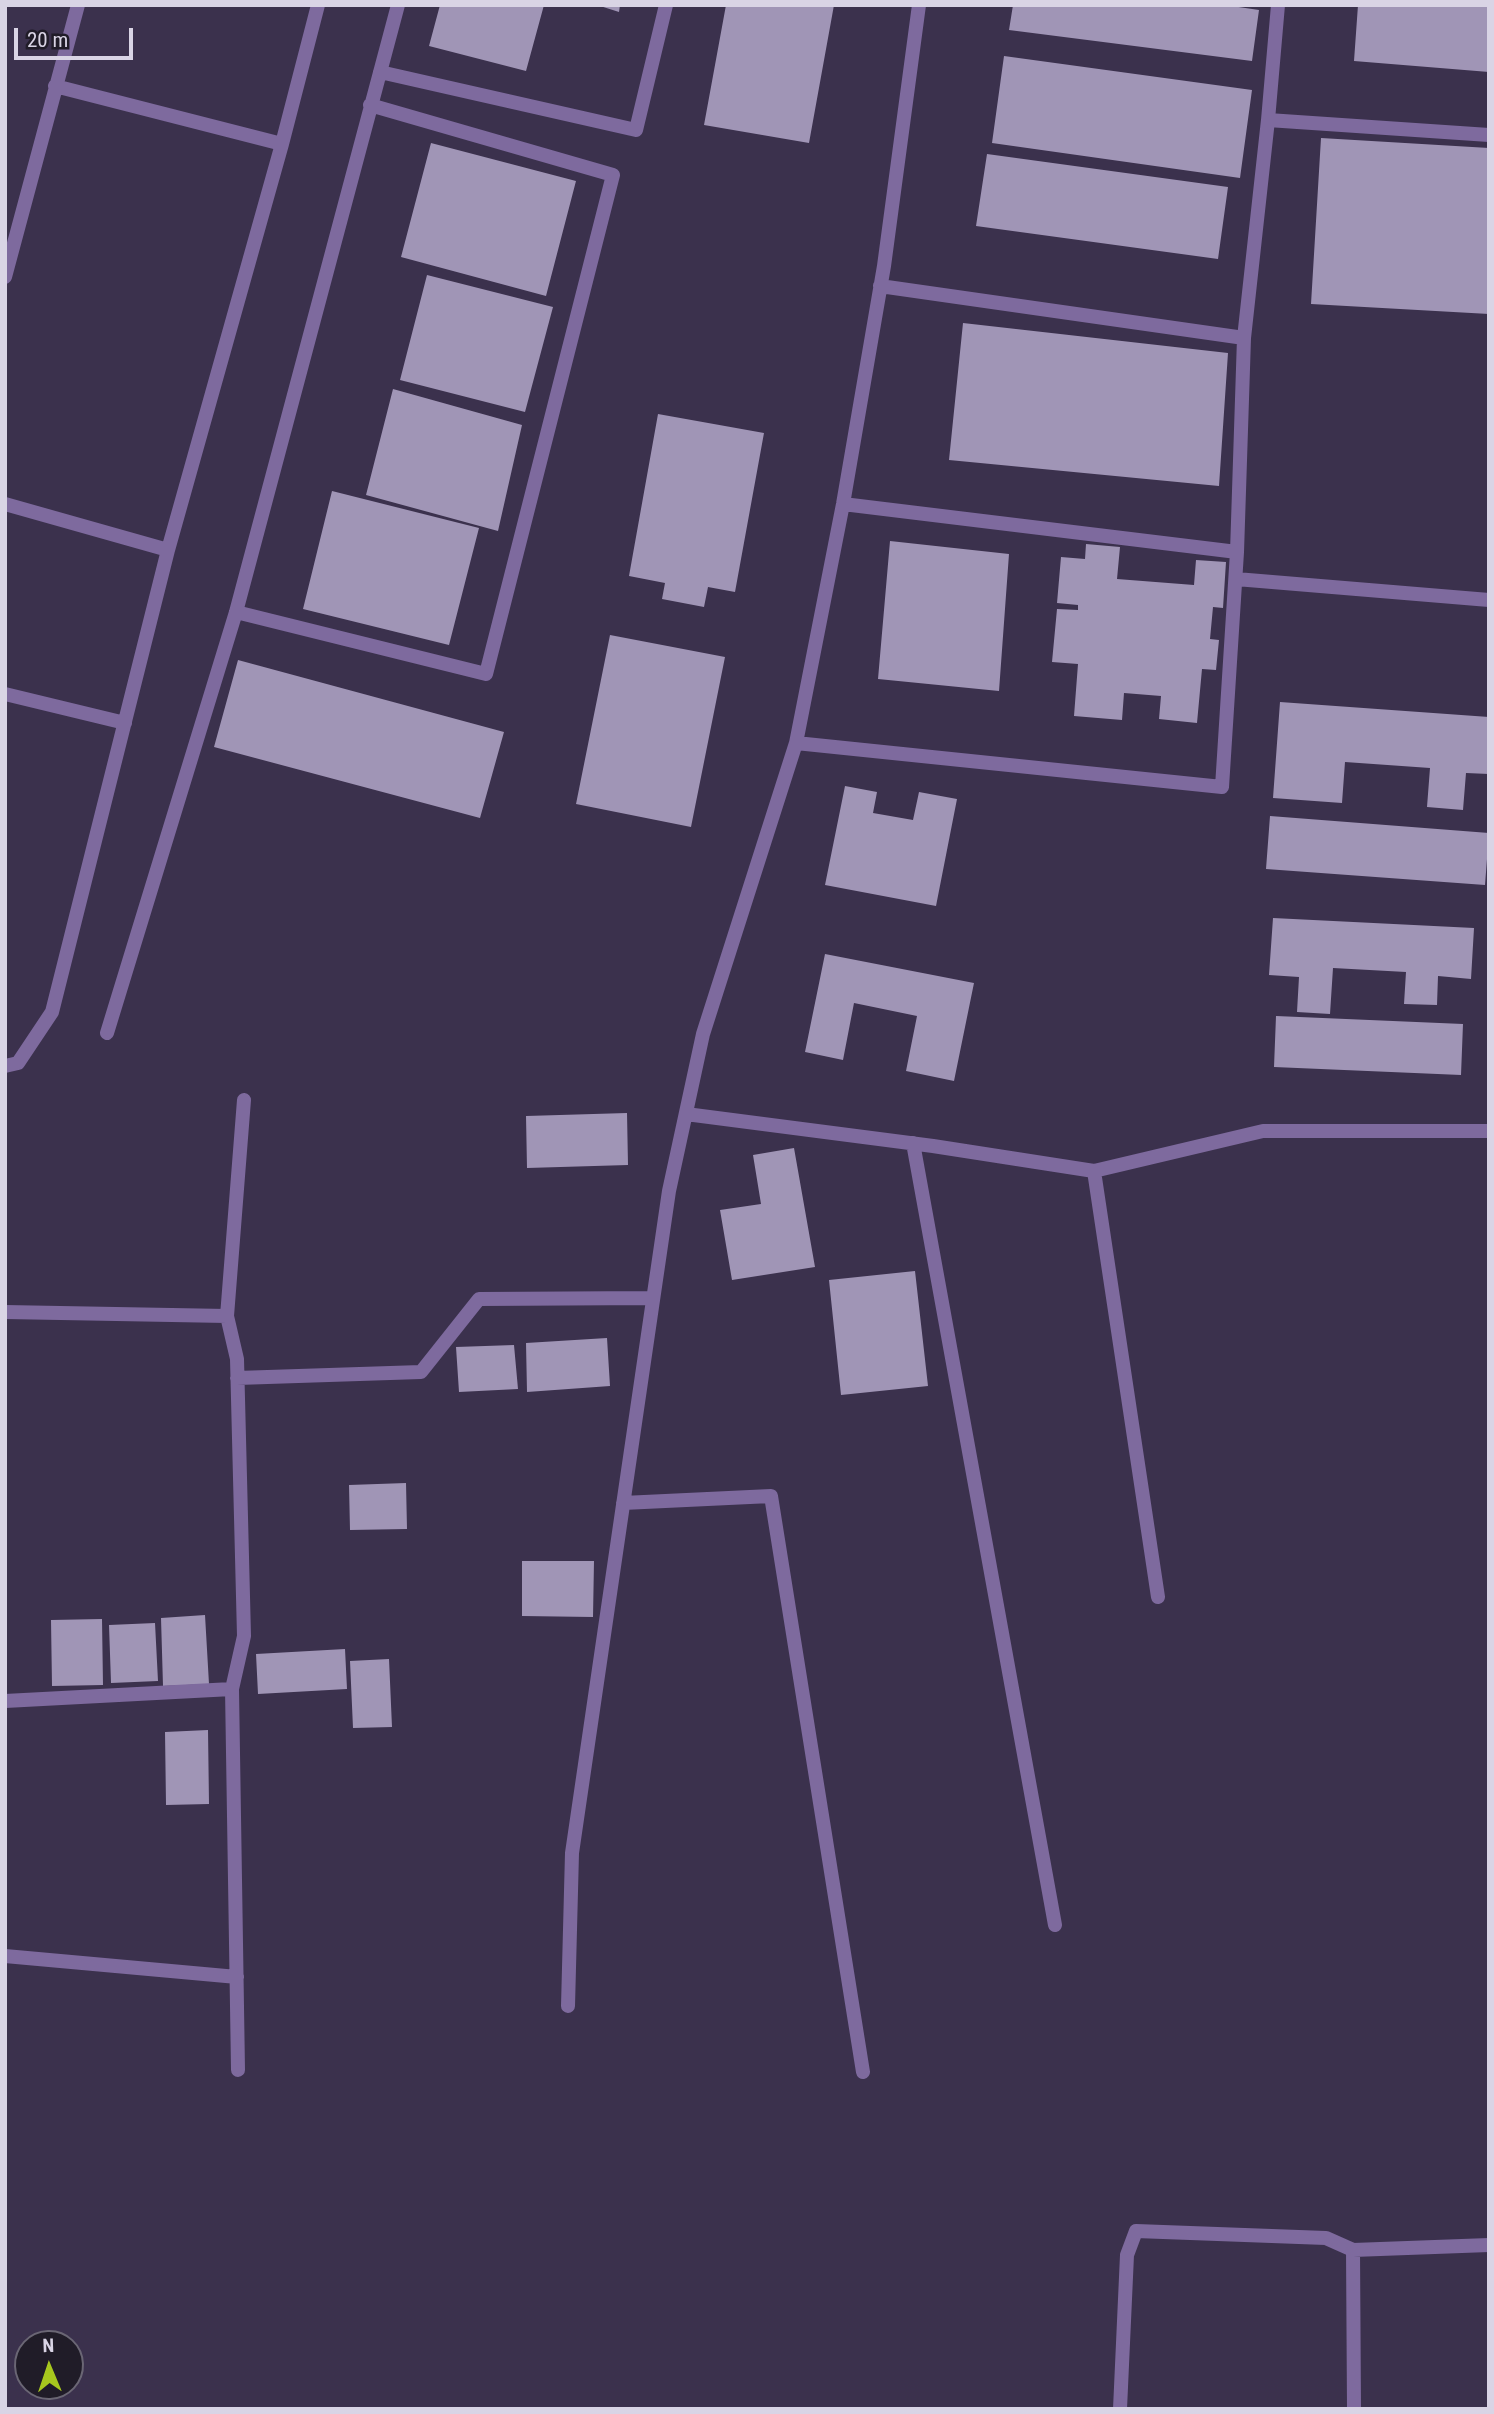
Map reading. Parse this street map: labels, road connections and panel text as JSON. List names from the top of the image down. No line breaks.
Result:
{"scale_bar":"20 m","north":"top"}
